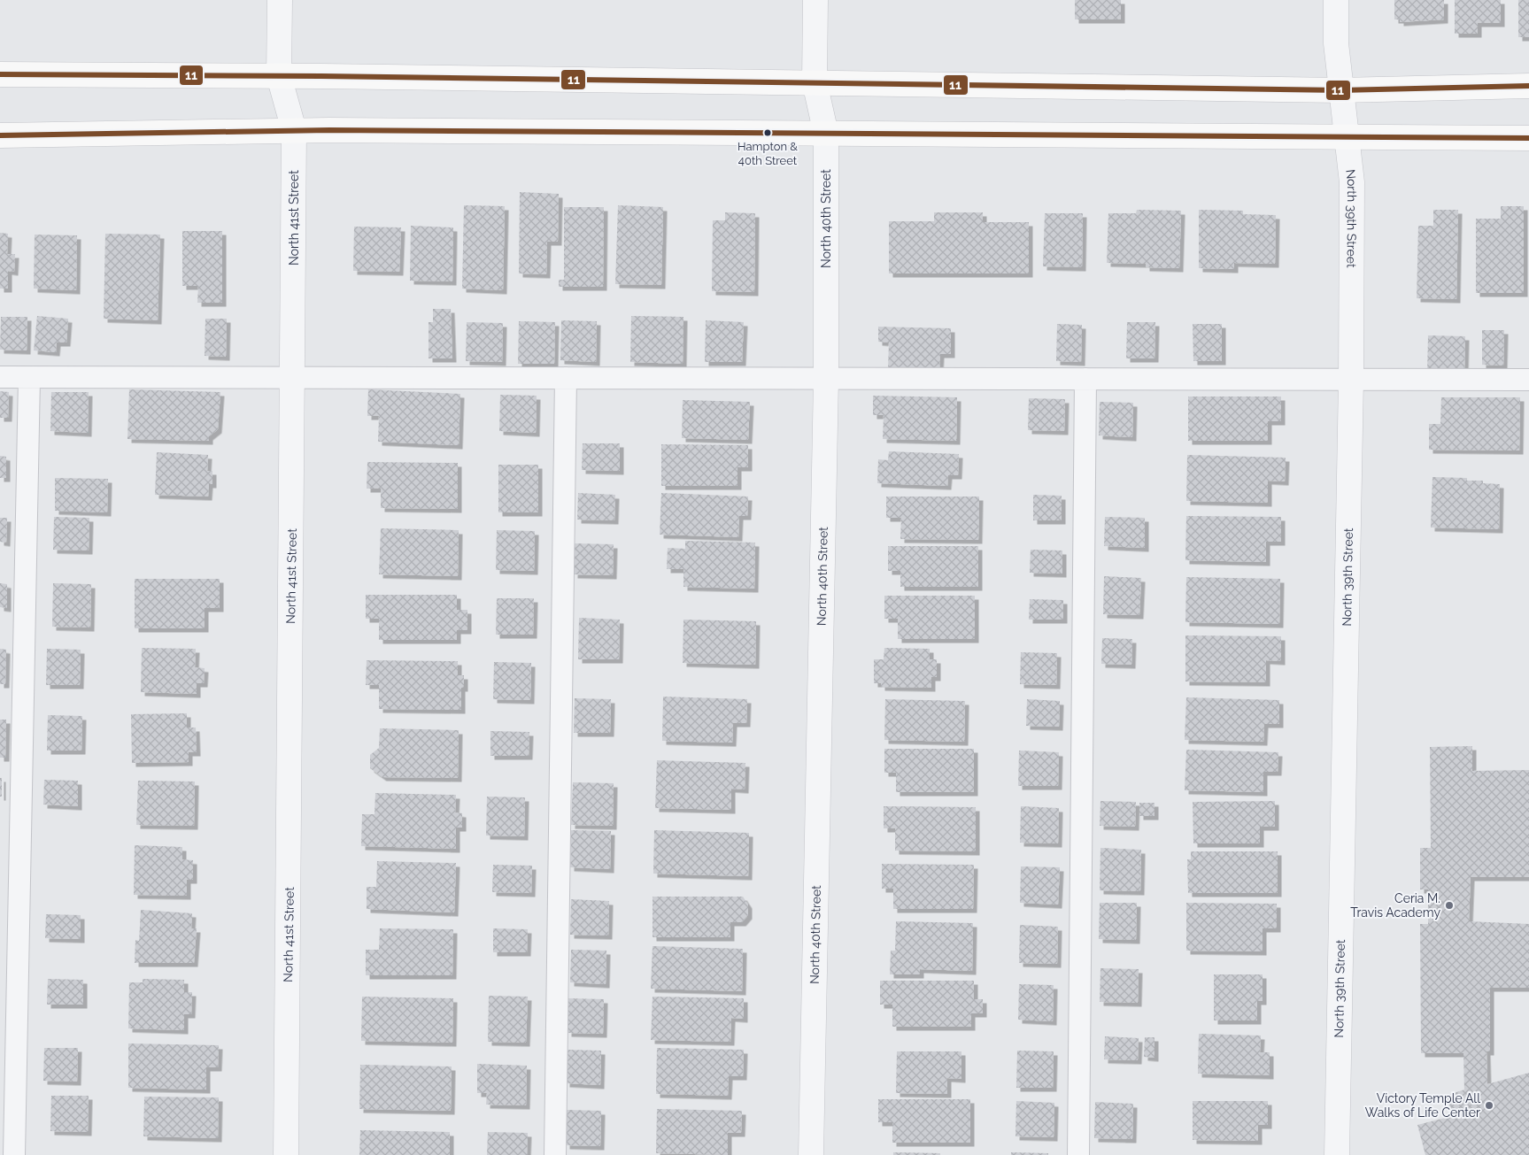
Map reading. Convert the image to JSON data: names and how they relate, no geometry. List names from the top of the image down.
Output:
{
  "streets": {
    "street": ["North 41st Street", "North 40th Street", "North 39th Street"]
  },
  "places": ["Hampton & 40th Street", "Ceria M. Travis Academy", "Victory Temple All Walks of Life Center"],
  "lines": ["transit line 11"]
}
